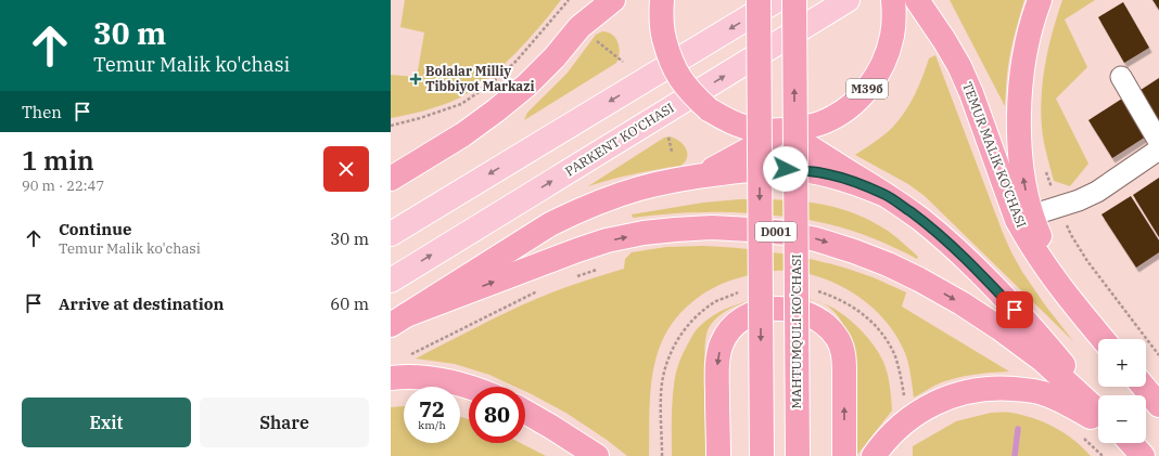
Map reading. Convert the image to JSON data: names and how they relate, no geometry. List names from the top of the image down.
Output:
{
  "streets": {
    "highway": [
      "M39б",
      "TEMUR MALIK KO'CHASI",
      "D001",
      "MAHTUMQULI KO'CHASI"
    ],
    "main road": ["PARKENT KO'CHASI"]
  },
  "crossings": [
    ["M39б", "D001"]
  ],
  "places": {
    "health": ["Bolalar Milliy Tibbiyot Markazi"]
  },
  "page": {
    "turn": ["30 m", "Temur Malik ko'chasi"],
    "then": "Then",
    "heading": ["1 min", "90 m · 22:47"],
    "list": [
      {
        "name": "Continue",
        "note": "Temur Malik ko'chasi",
        "value": "30 m"
      },
      {
        "name": "Arrive at destination",
        "value": "60 m"
      }
    ],
    "map_buttons": ["+", "−"],
    "speed": "72 km/h",
    "limit": "80",
    "buttons": ["Exit", "Share"]
  }
}
